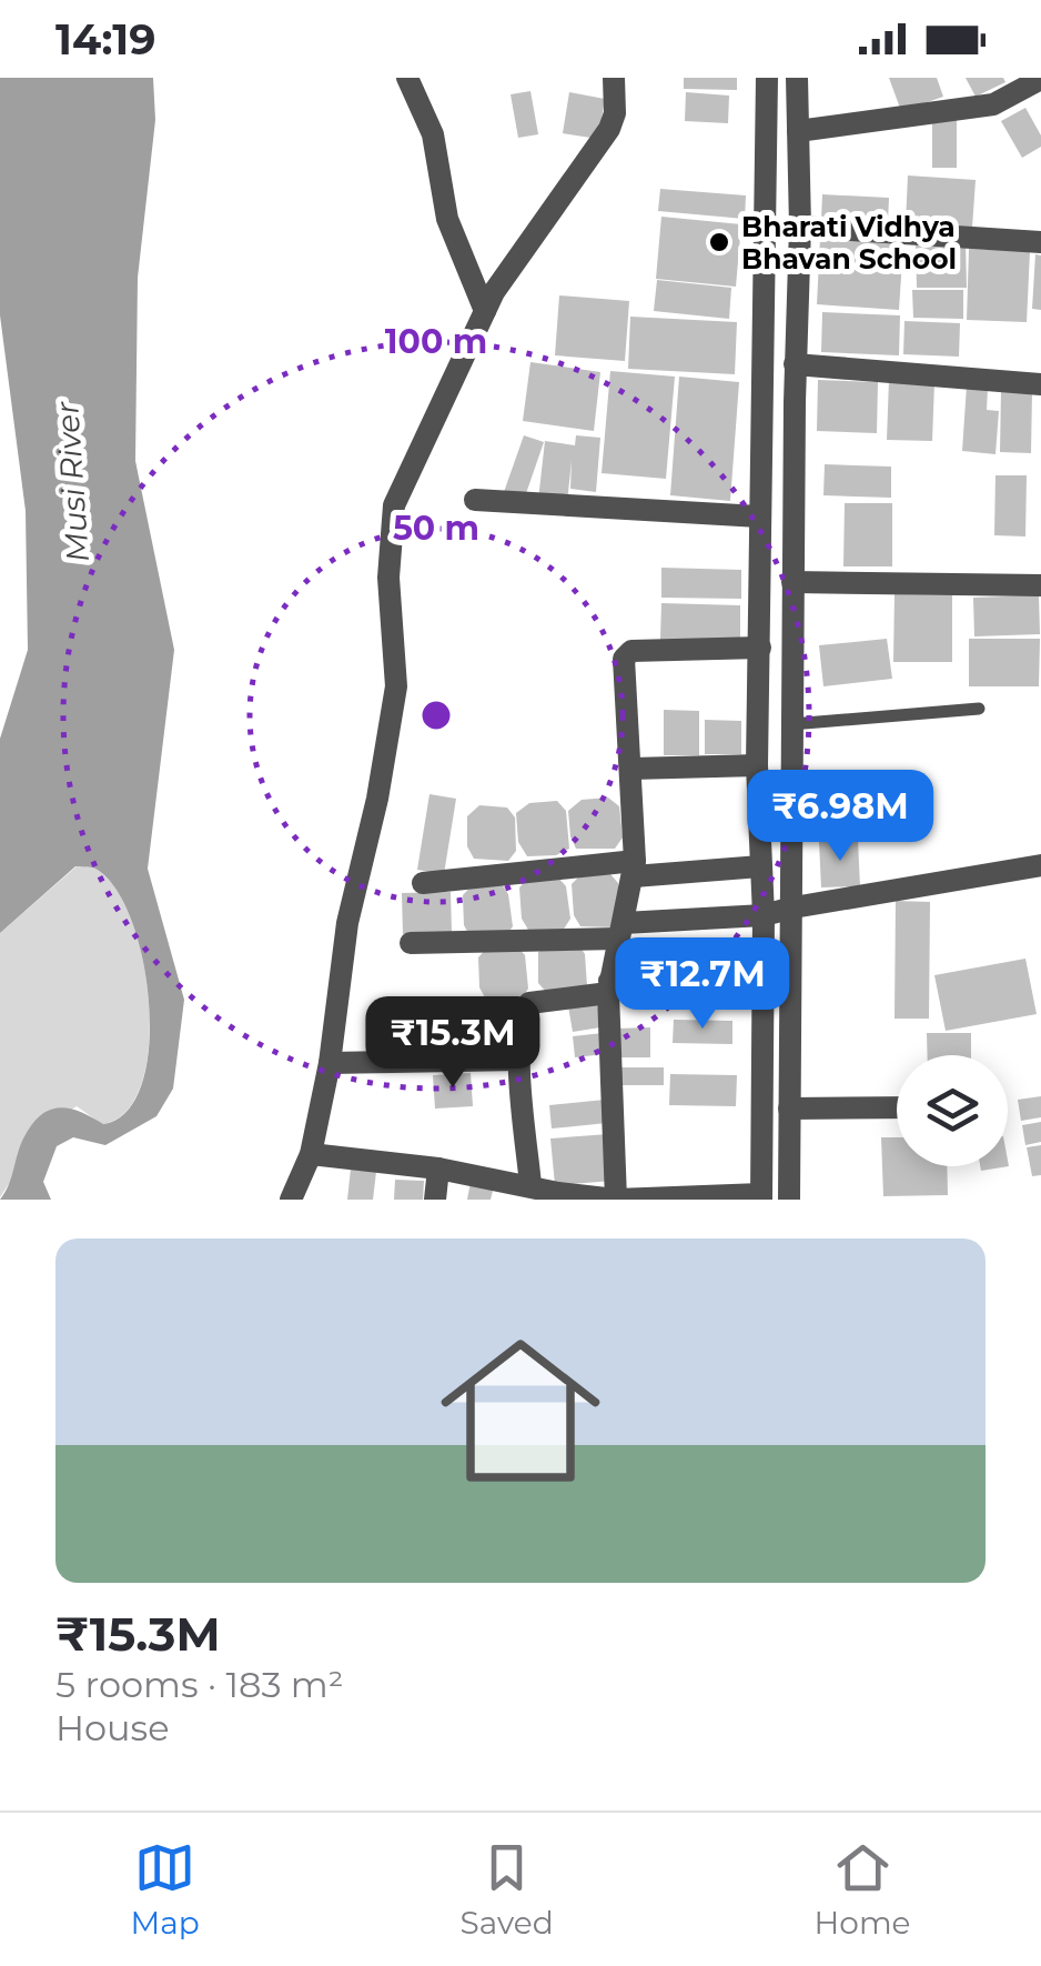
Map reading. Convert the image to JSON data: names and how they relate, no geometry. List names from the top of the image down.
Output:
{
  "water": ["Musi River"],
  "places": ["Bharati Vidhya Bhavan School"],
  "page": {
    "status": "14:19",
    "price": ["₹6.98M", "₹12.7M", "₹15.3M"],
    "list": [
      {
        "name": "₹15.3M",
        "note": "5 rooms · 183 m² · House"
      }
    ],
    "tabs": ["Map", "Saved", "Home"]
  },
  "rings": ["100 m", "50 m"]
}
